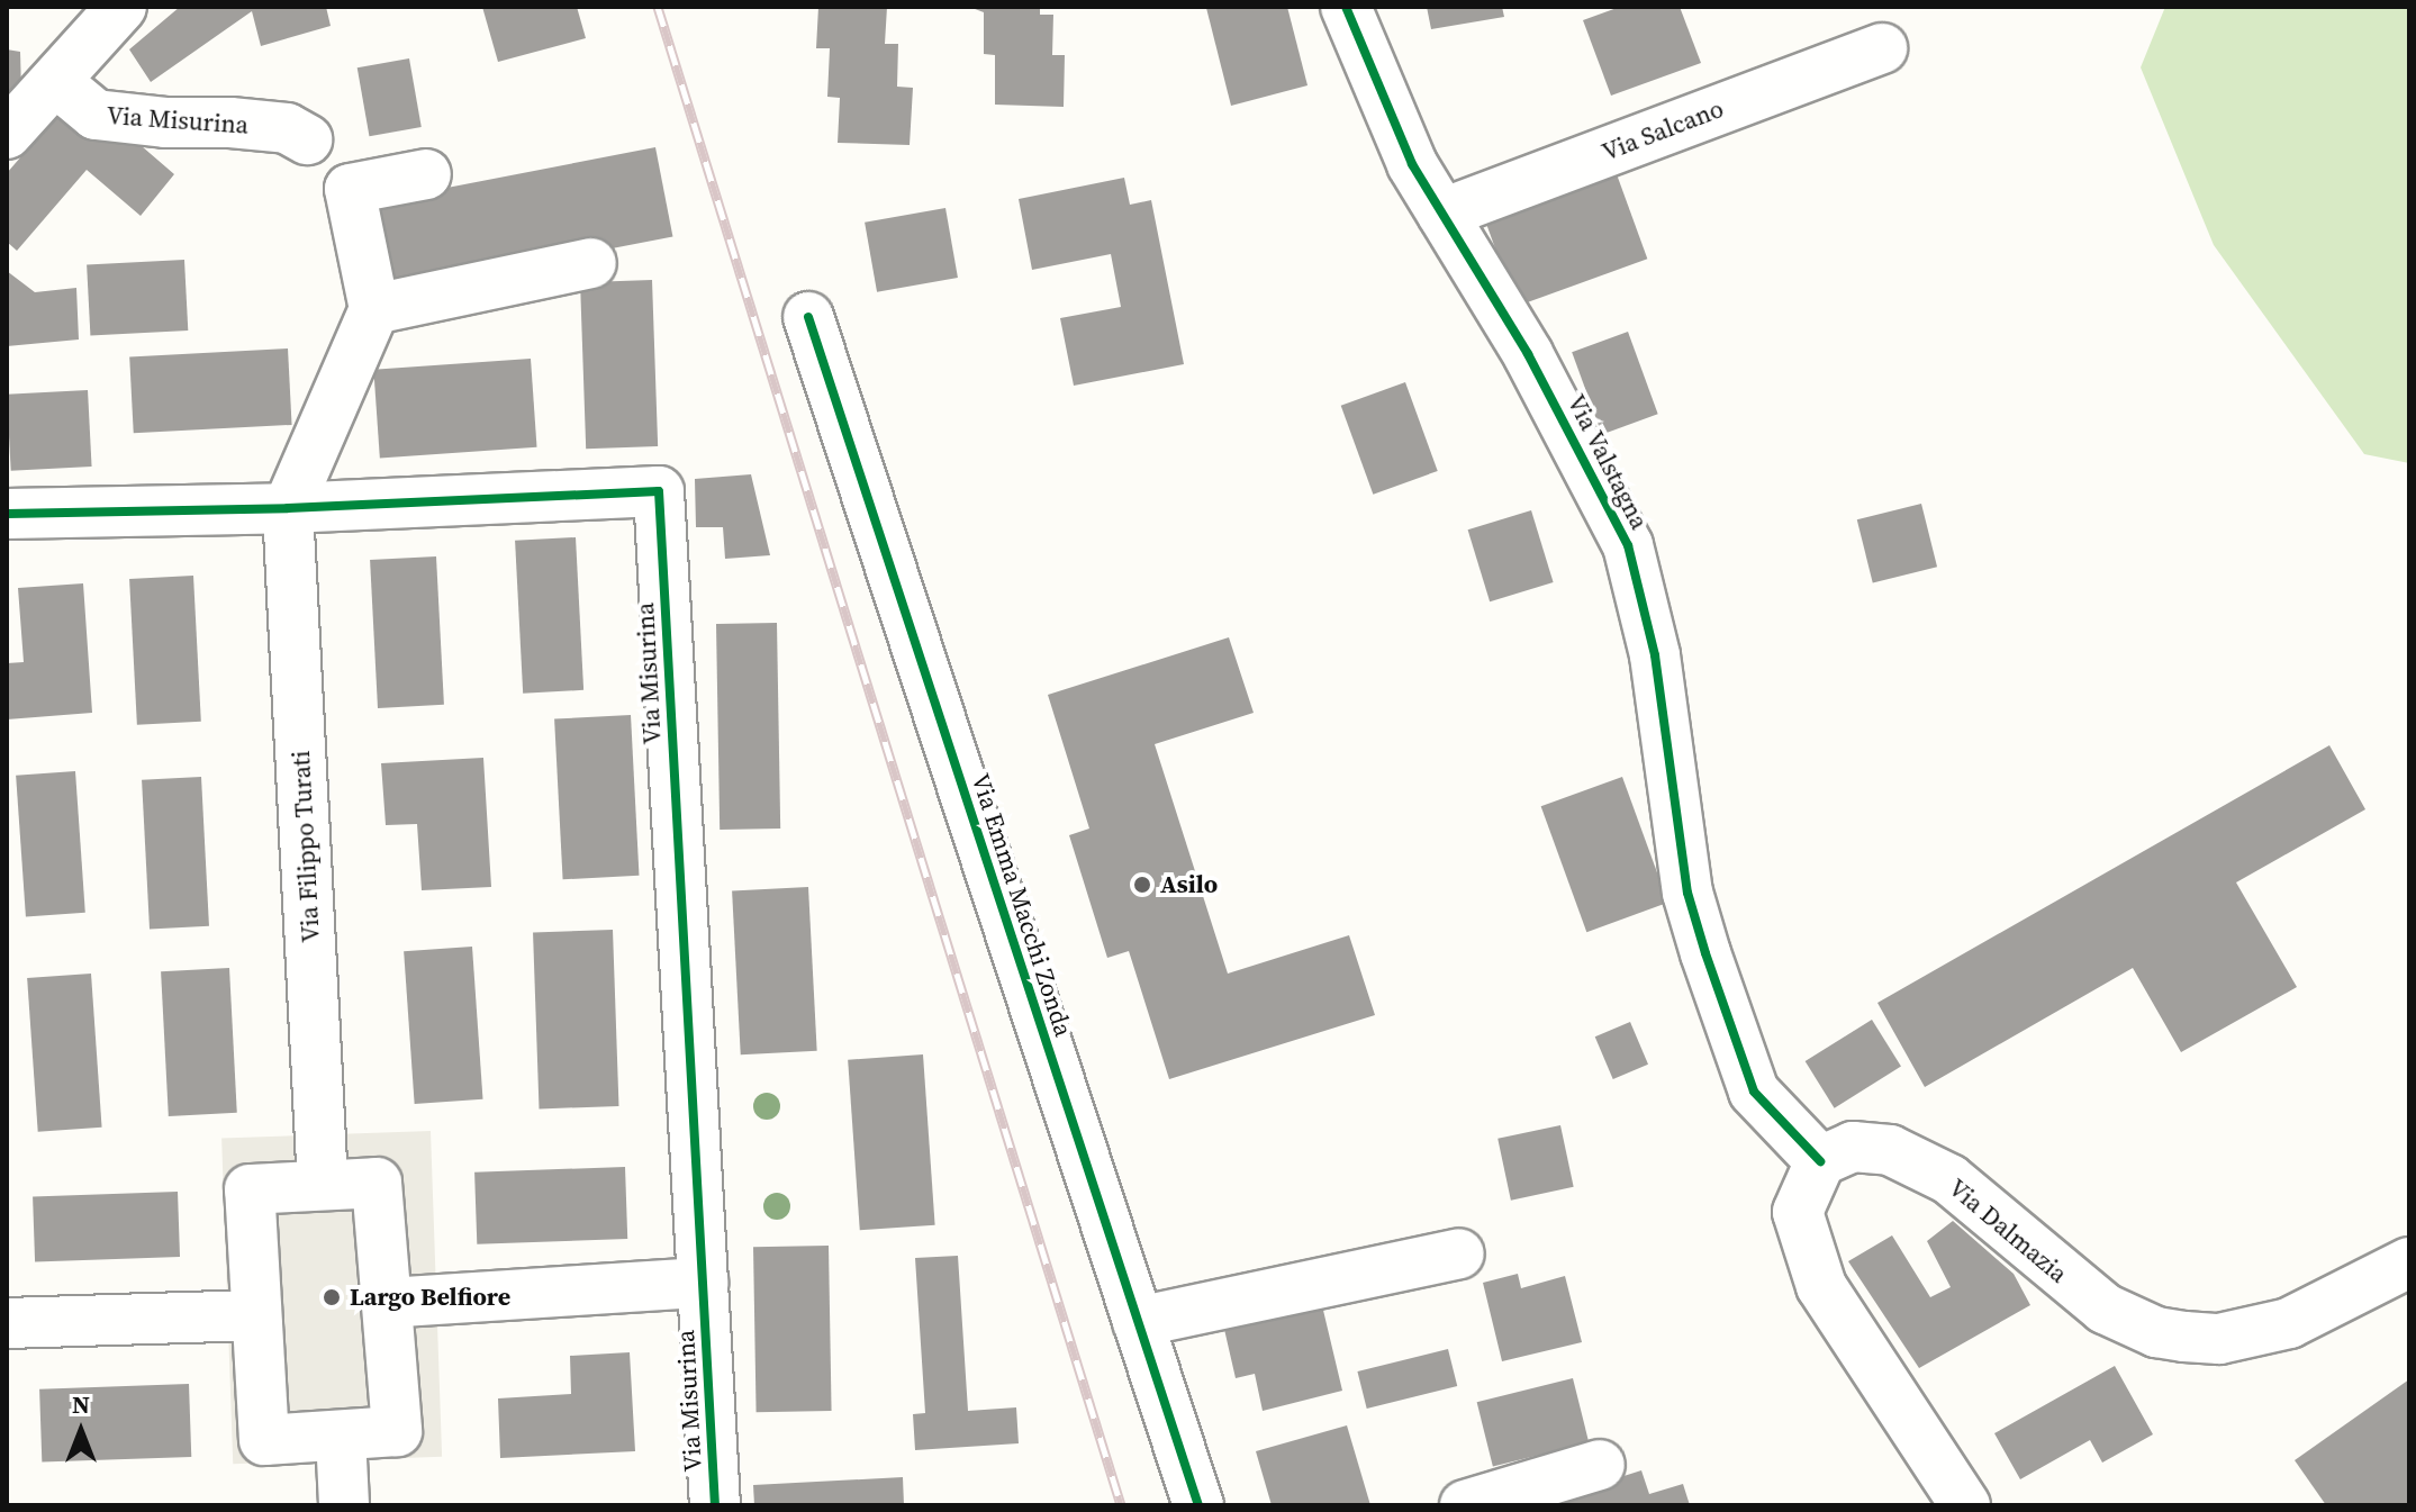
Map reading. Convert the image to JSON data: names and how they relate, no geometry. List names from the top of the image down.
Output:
{
  "streets": {
    "street": [
      "Via Misurina",
      "Via Salcano",
      "Via Valstagna",
      "Via Filippo Turati",
      "Via Emma Macchi Zonda",
      "Via Dalmazia"
    ]
  },
  "crossings": [
    ["Via Misurina", "Via Filippo Turati"],
    ["Via Salcano", "Via Valstagna"],
    ["Via Valstagna", "Via Dalmazia"]
  ],
  "places": ["Asilo", "Largo Belfiore"],
  "north": "top"
}
